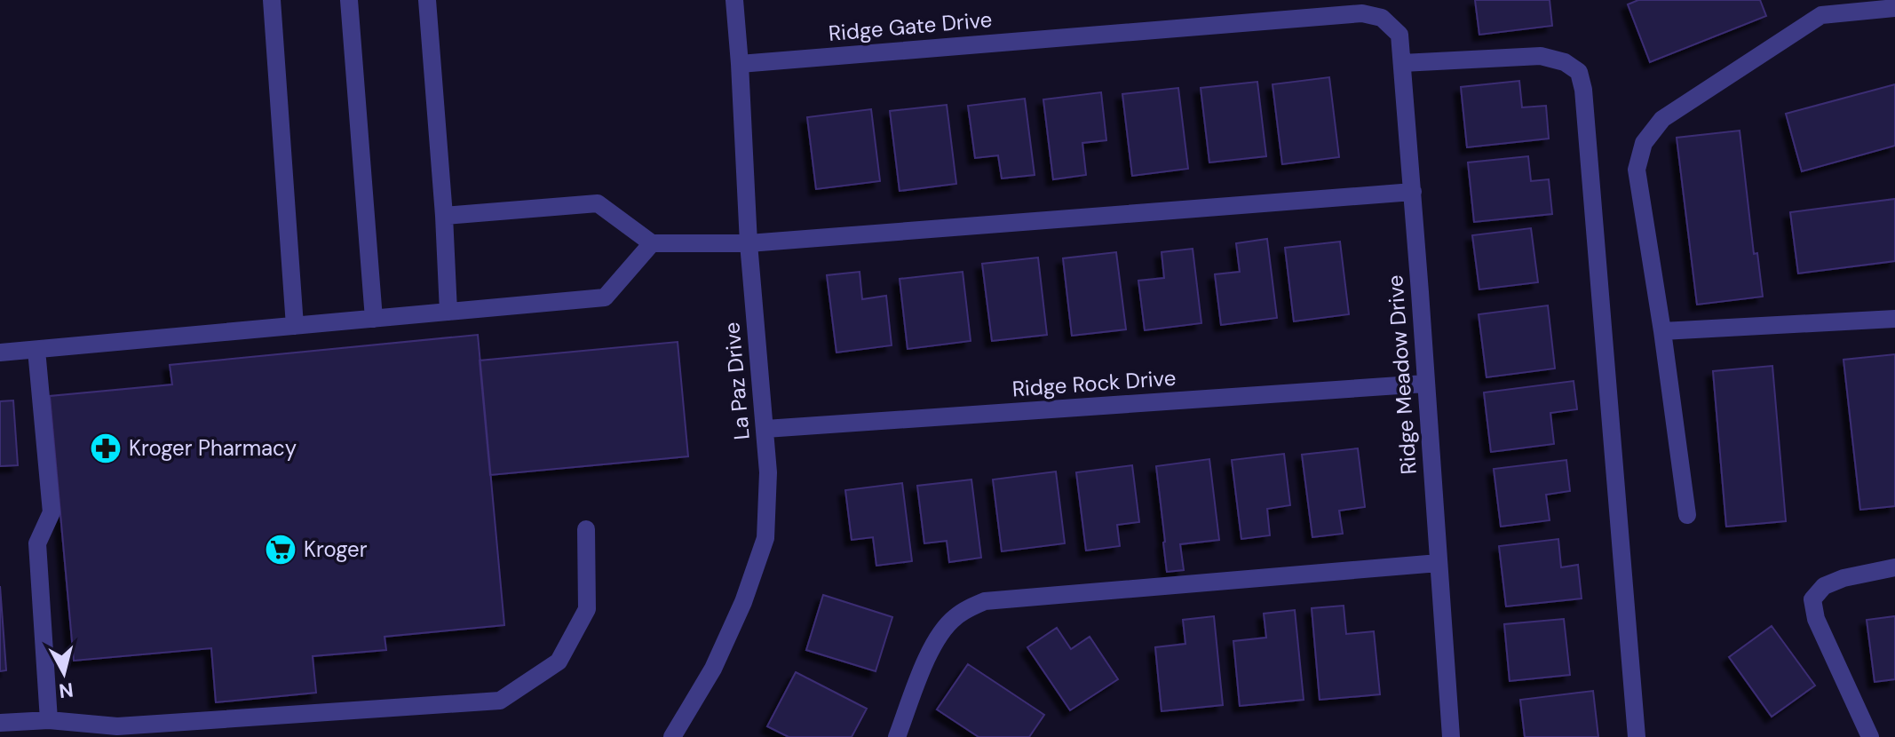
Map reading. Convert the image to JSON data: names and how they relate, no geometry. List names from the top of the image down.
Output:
{
  "streets": {
    "street": [
      "Ridge Gate Drive",
      "Ridge Meadow Drive",
      "La Paz Drive",
      "Ridge Rock Drive"
    ]
  },
  "crossings": [
    ["Ridge Gate Drive", "Ridge Meadow Drive"],
    ["Ridge Gate Drive", "La Paz Drive"],
    ["Ridge Meadow Drive", "Ridge Rock Drive"],
    ["La Paz Drive", "Ridge Rock Drive"]
  ],
  "places": {
    "pharmacy": ["Kroger Pharmacy"],
    "supermarket": ["Kroger"]
  },
  "north": "bottom"
}
